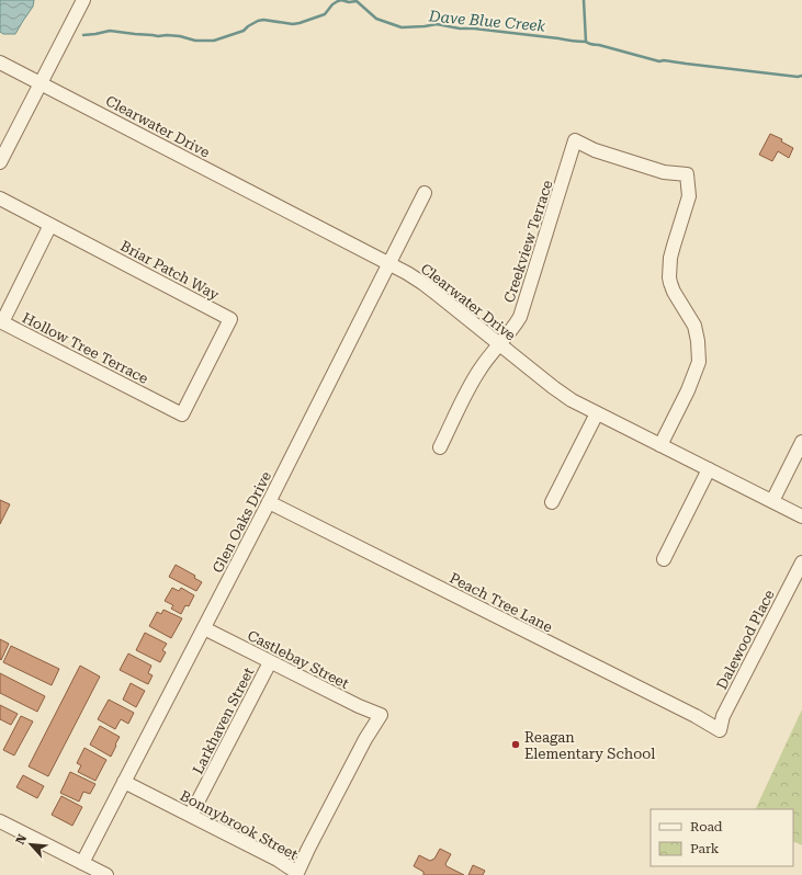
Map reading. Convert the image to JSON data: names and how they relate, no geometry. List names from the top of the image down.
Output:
{
  "streets": {
    "street": [
      "Clearwater Drive",
      "Creekview Terrace",
      "Briar Patch Way",
      "Hollow Tree Terrace",
      "Glen Oaks Drive",
      "Peach Tree Lane",
      "Dalewood Place",
      "Castlebay Street",
      "Larkhaven Street",
      "Bonnybrook Street"
    ]
  },
  "crossings": [
    ["Clearwater Drive", "Creekview Terrace"],
    ["Clearwater Drive", "Glen Oaks Drive"],
    ["Briar Patch Way", "Hollow Tree Terrace"],
    ["Glen Oaks Drive", "Peach Tree Lane"],
    ["Glen Oaks Drive", "Castlebay Street"],
    ["Glen Oaks Drive", "Bonnybrook Street"],
    ["Peach Tree Lane", "Dalewood Place"],
    ["Castlebay Street", "Larkhaven Street"],
    ["Castlebay Street", "Bonnybrook Street"],
    ["Larkhaven Street", "Bonnybrook Street"]
  ],
  "water": ["Dave Blue Creek"],
  "places": ["Reagan Elementary School"],
  "legend": ["Road", "Park"],
  "north": "top left"
}
